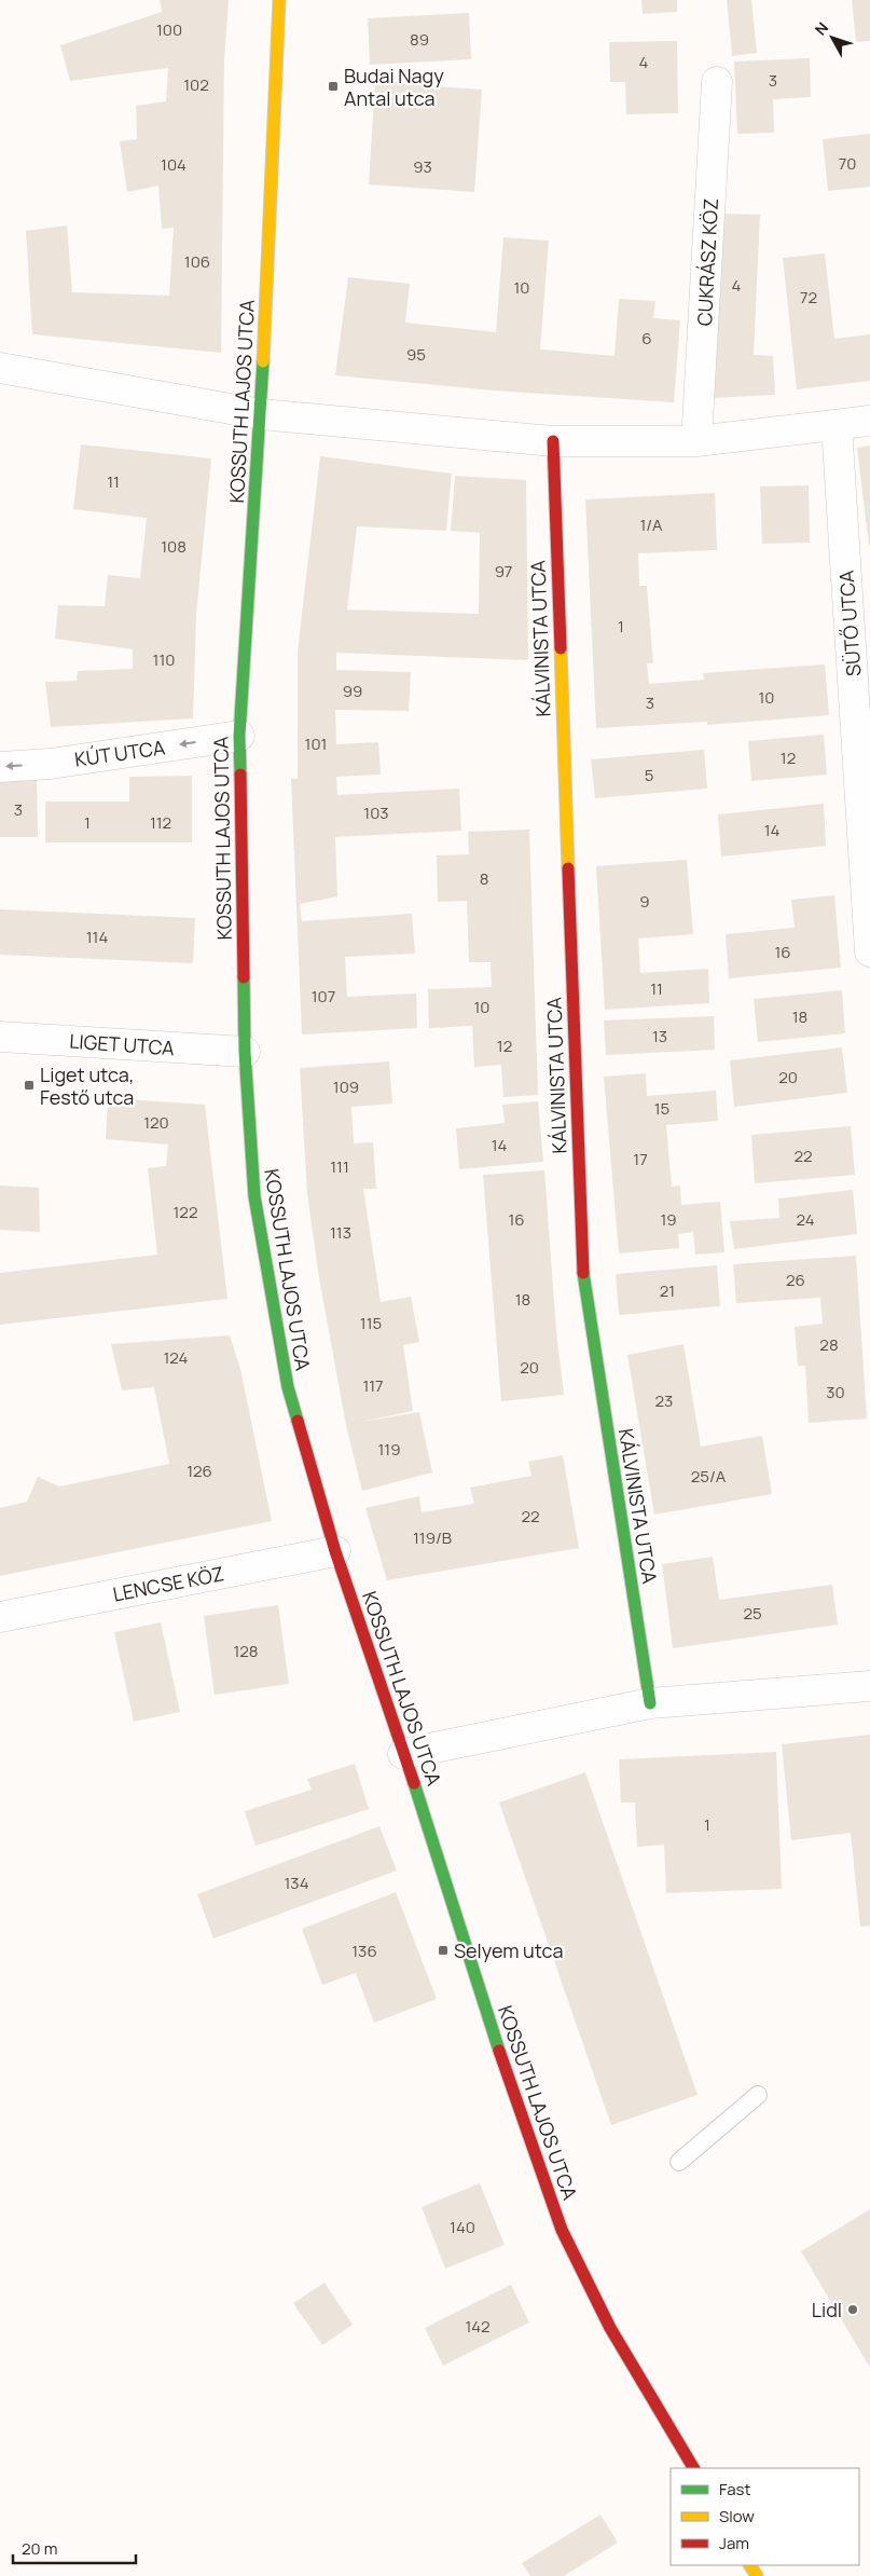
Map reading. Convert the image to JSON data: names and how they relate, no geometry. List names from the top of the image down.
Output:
{
  "streets": {
    "street": [
      "CUKRÁSZ KÖZ",
      "KOSSUTH LAJOS UTCA",
      "SÜTŐ UTCA",
      "KÁLVINISTA UTCA",
      "KÚT UTCA",
      "LIGET UTCA",
      "LENCSE KÖZ"
    ]
  },
  "crossings": [
    ["KOSSUTH LAJOS UTCA", "KÚT UTCA"],
    ["KOSSUTH LAJOS UTCA", "LIGET UTCA"],
    ["KOSSUTH LAJOS UTCA", "LENCSE KÖZ"]
  ],
  "one_way": ["KÚT UTCA"],
  "places": {
    "transit": ["Budai Nagy Antal utca", "Liget utca, Festő utca", "Selyem utca"],
    "other": ["Lidl"]
  },
  "house_numbers": [
    "100",
    "89",
    "4",
    "3",
    "102",
    "70",
    "104",
    "93",
    "106",
    "4",
    "10",
    "72",
    "6",
    "95",
    "11",
    "1/A",
    "108",
    "97",
    "1",
    "110",
    "99",
    "10",
    "3",
    "101",
    "12",
    "5",
    "3",
    "103",
    "1",
    "112",
    "14",
    "8",
    "9",
    "114",
    "16",
    "11",
    "107",
    "10",
    "18",
    "13",
    "12",
    "20",
    "109",
    "15",
    "120",
    "14",
    "22",
    "17",
    "111",
    "122",
    "16",
    "19",
    "24",
    "113",
    "26",
    "21",
    "18",
    "115",
    "28",
    "124",
    "20",
    "117",
    "30",
    "23",
    "119",
    "126",
    "25/A",
    "22",
    "119/B",
    "25",
    "128",
    "1",
    "134",
    "136",
    "140",
    "142"
  ],
  "legend": ["Fast", "Slow", "Jam"],
  "scale_bar": "20 m",
  "north": "top left"
}
